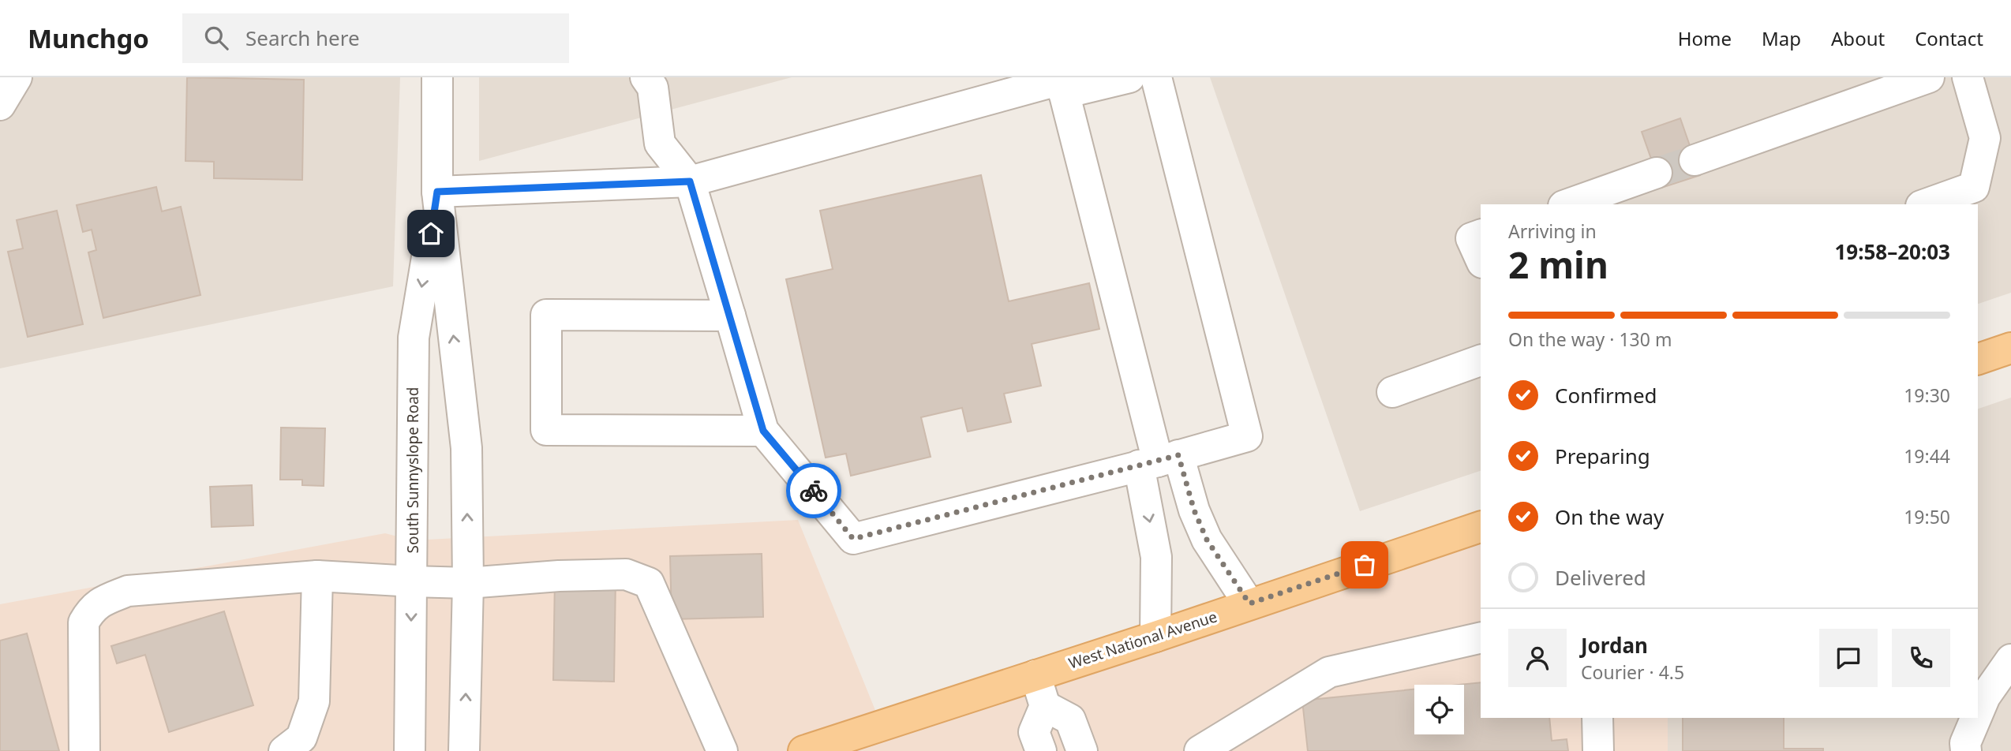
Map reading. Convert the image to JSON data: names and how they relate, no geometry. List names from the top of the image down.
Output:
{
  "streets": {
    "main road": ["West National Avenue"],
    "street": ["South Sunnyslope Road"]
  },
  "page": {
    "header": "Munchgo",
    "search": "Search here",
    "nav": [
      "Home",
      "Map",
      "About",
      "Contact"
    ],
    "heading": ["2 min", "Arriving in", "19:58–20:03"],
    "panel": ["Jordan", "Courier · 4.5"],
    "bar": "On the way · 130 m",
    "list": [
      ["Confirmed", "19:30"],
      ["Preparing", "19:44"],
      ["On the way", "19:50"],
      "Delivered"
    ]
  }
}
